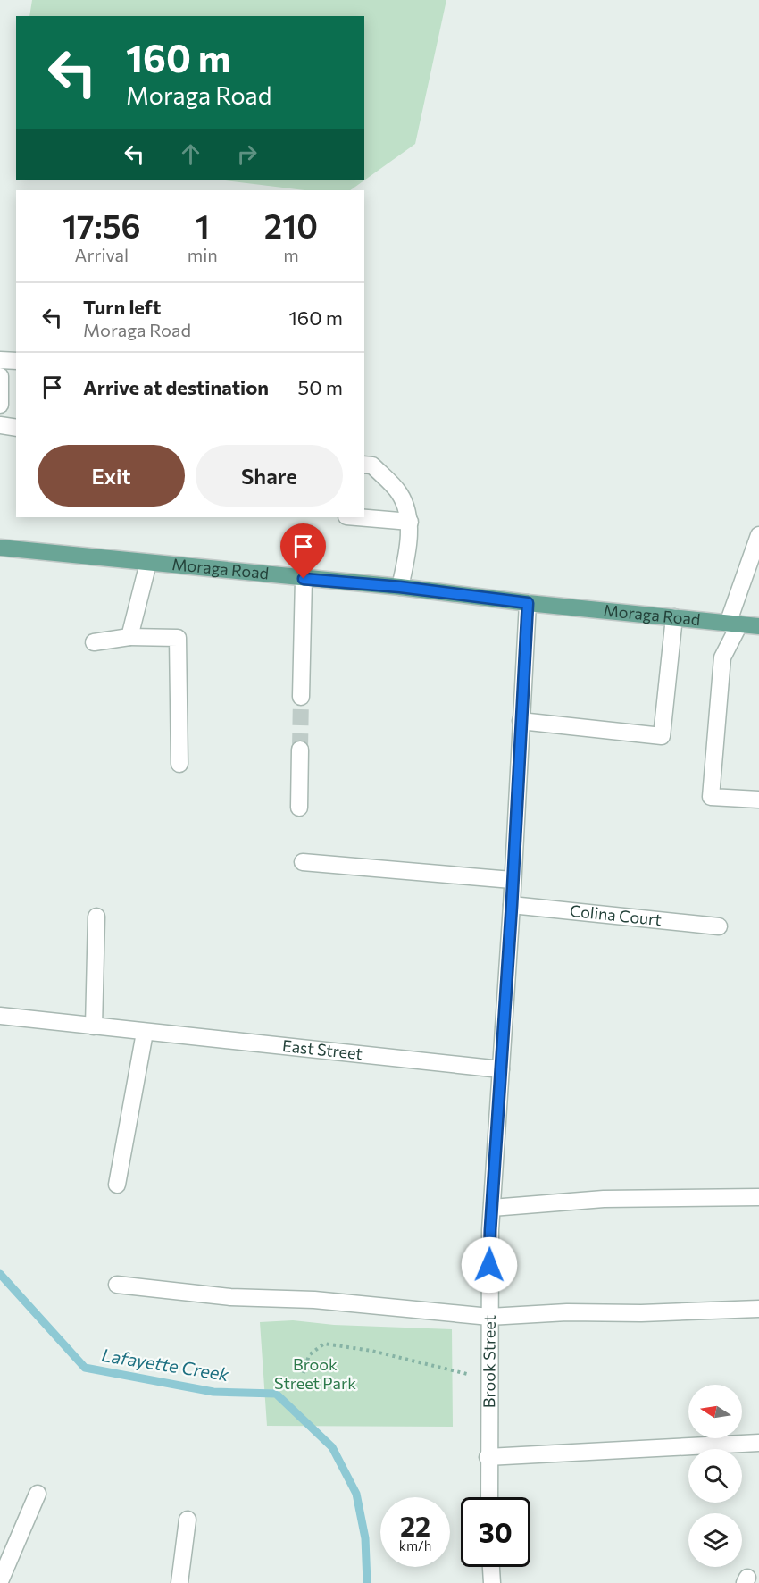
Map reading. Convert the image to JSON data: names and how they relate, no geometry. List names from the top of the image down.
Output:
{
  "streets": {
    "main road": ["Moraga Road"],
    "street": ["Colina Court", "East Street", "Brook Street"]
  },
  "crossings": [
    ["Moraga Road", "Brook Street"],
    ["Colina Court", "Brook Street"],
    ["East Street", "Brook Street"]
  ],
  "water": ["Lafayette Creek"],
  "parks": ["Brook Street Park"],
  "north": "left",
  "page": {
    "turn": ["160 m", "Moraga Road"],
    "eta": [
      "17:56",
      "Arrival",
      "1",
      "min",
      "210",
      "m"
    ],
    "list": [
      {
        "name": "Turn left",
        "note": "Moraga Road",
        "value": "160 m"
      },
      {
        "name": "Arrive at destination",
        "value": "50 m"
      }
    ],
    "buttons": ["Exit", "Share"],
    "speed": "22 km/h",
    "limit": "30"
  }
}
